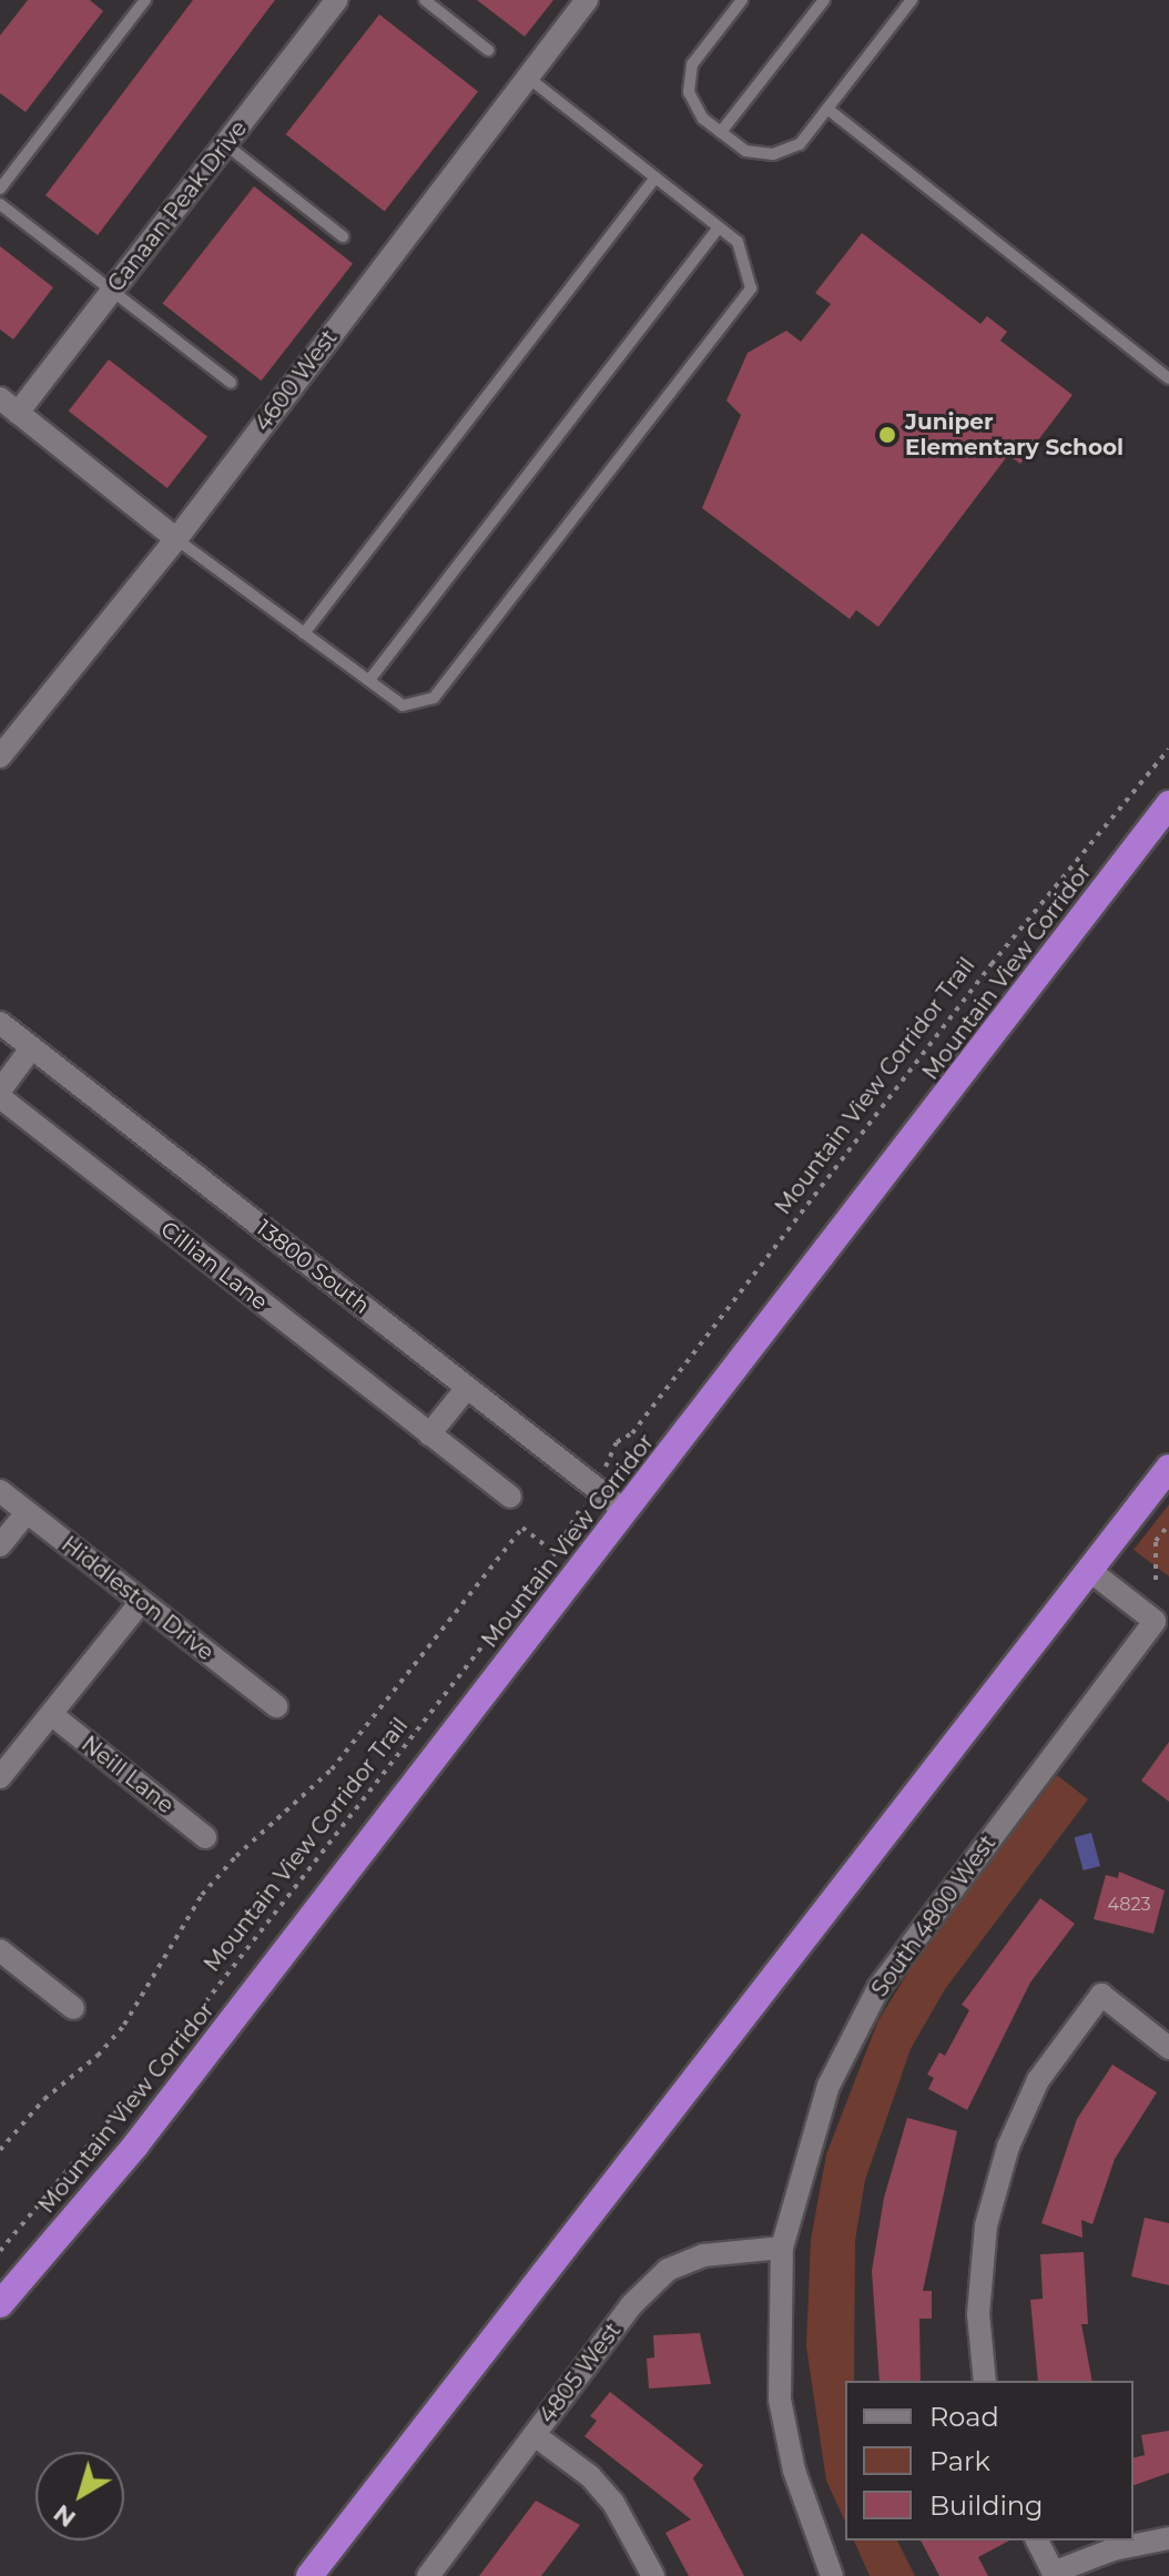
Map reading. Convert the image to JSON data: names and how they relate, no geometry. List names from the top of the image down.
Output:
{
  "streets": {
    "highway": ["Mountain View Corridor"],
    "street": [
      "Canaan Peak Drive",
      "4600 West",
      "Cillian Lane",
      "13800 South",
      "Hiddleston Drive",
      "Neill Lane",
      "South 4800 West",
      "4805 West"
    ],
    "path": ["Mountain View Corridor Trail"]
  },
  "crossings": [
    ["Mountain View Corridor", "13800 South"],
    ["Cillian Lane", "13800 South"],
    ["South 4800 West", "4805 West"]
  ],
  "places": ["Juniper Elementary School"],
  "house_numbers": ["4823"],
  "legend": ["Road", "Park", "Building"],
  "north": "bottom left"
}
